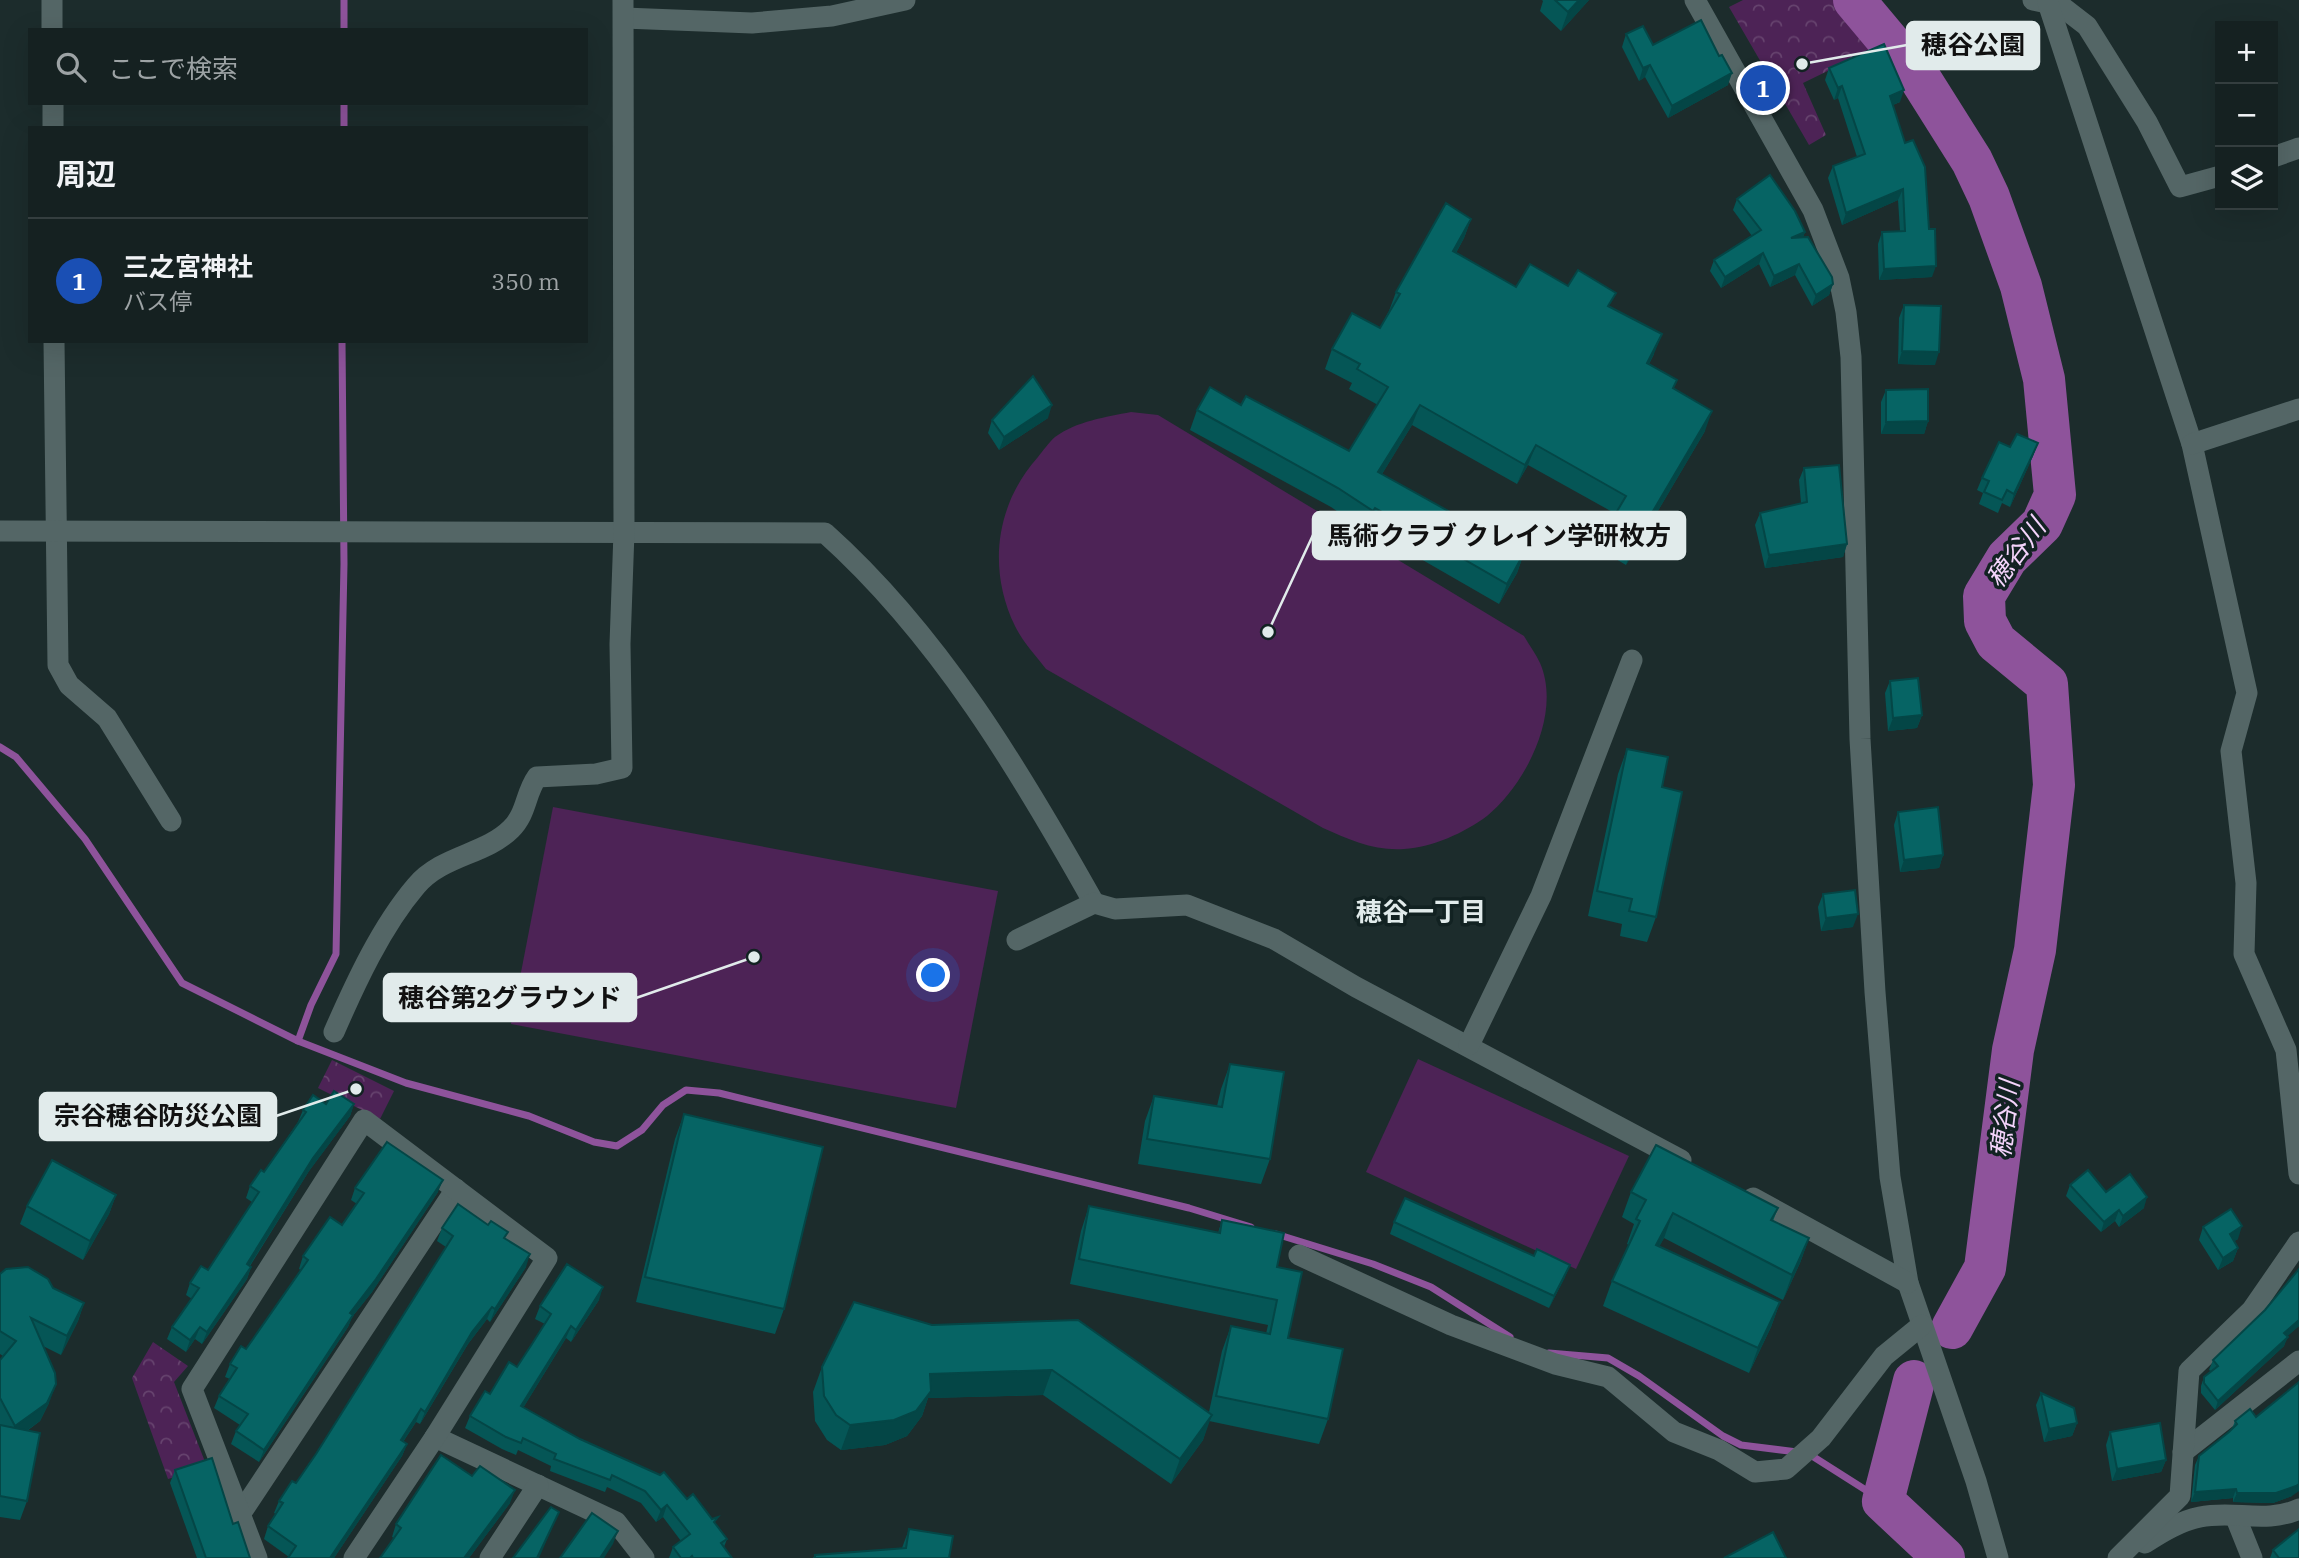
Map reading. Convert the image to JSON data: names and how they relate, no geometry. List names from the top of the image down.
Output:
{
  "districts": ["穂谷一丁目"],
  "water": ["穂谷川"],
  "places": [
    "穂谷公園",
    "馬術クラブ クレイン学研枚方",
    "穂谷第2グラウンド",
    "宗谷穂谷防災公園"
  ],
  "page": {
    "map_buttons": ["+", "−"],
    "search": "ここで検索",
    "pins": "1",
    "heading": "周辺",
    "list": [
      {
        "mark": "1",
        "name": "三之宮神社",
        "note": "バス停",
        "value": "350 m"
      }
    ]
  }
}
